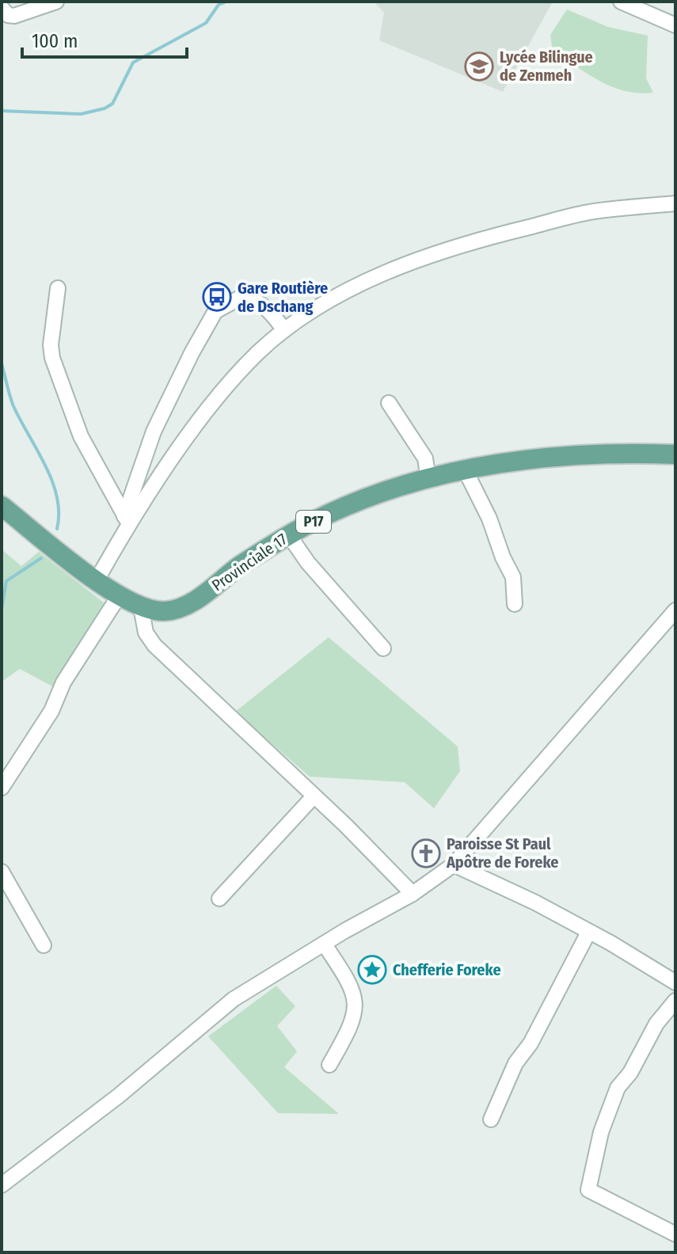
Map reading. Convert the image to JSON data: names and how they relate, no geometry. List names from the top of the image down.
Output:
{
  "streets": {
    "main road": ["P17", "Provinciale 17"]
  },
  "places": {
    "school or university": ["Lycée Bilingue de Zenmeh"],
    "bus stop": ["Gare Routière de Dschang"],
    "church": ["Paroisse St Paul Apôtre de Foreke"],
    "place": ["Chefferie Foreke"]
  },
  "scale_bar": "100 m"
}
